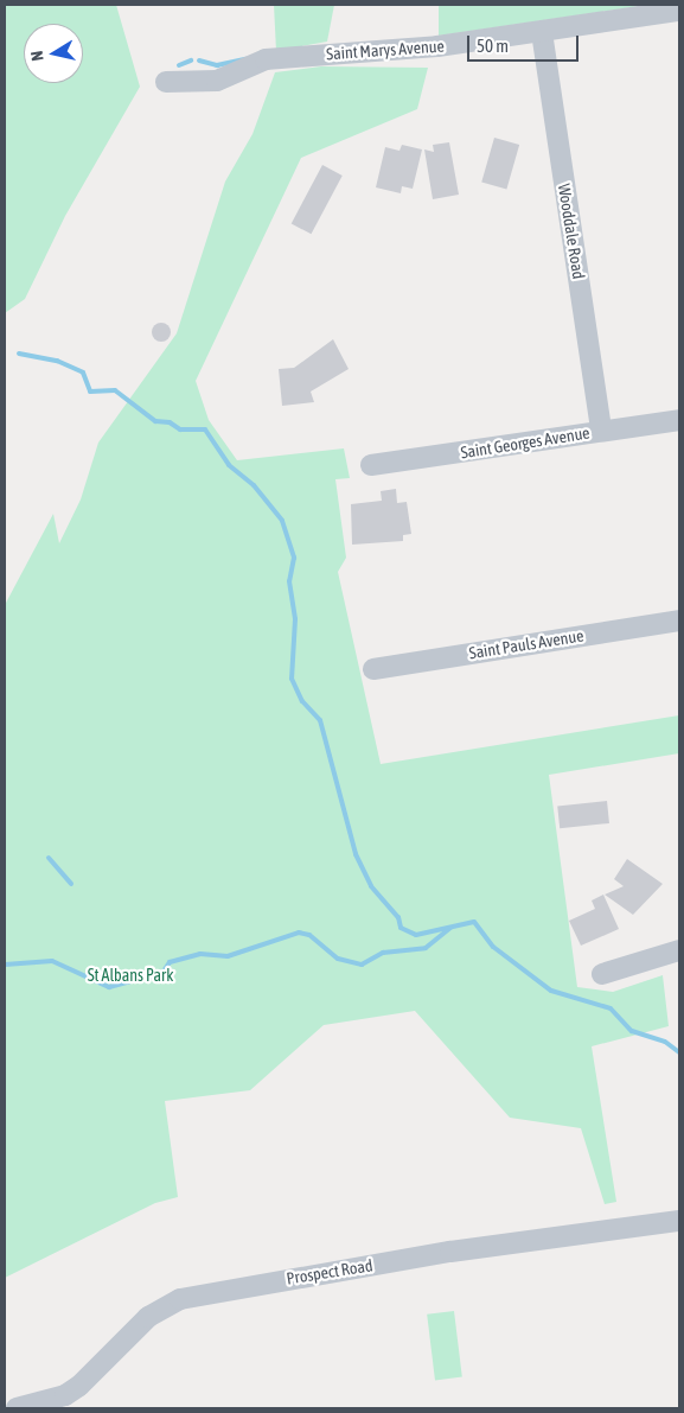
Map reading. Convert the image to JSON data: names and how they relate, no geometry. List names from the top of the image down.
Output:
{
  "streets": {
    "street": [
      "Saint Marys Avenue",
      "Wooddale Road",
      "Saint Georges Avenue",
      "Saint Pauls Avenue",
      "Prospect Road"
    ]
  },
  "crossings": [
    ["Saint Marys Avenue", "Wooddale Road"],
    ["Wooddale Road", "Saint Georges Avenue"]
  ],
  "parks": ["St Albans Park"],
  "scale_bar": "50 m",
  "north": "left"
}
